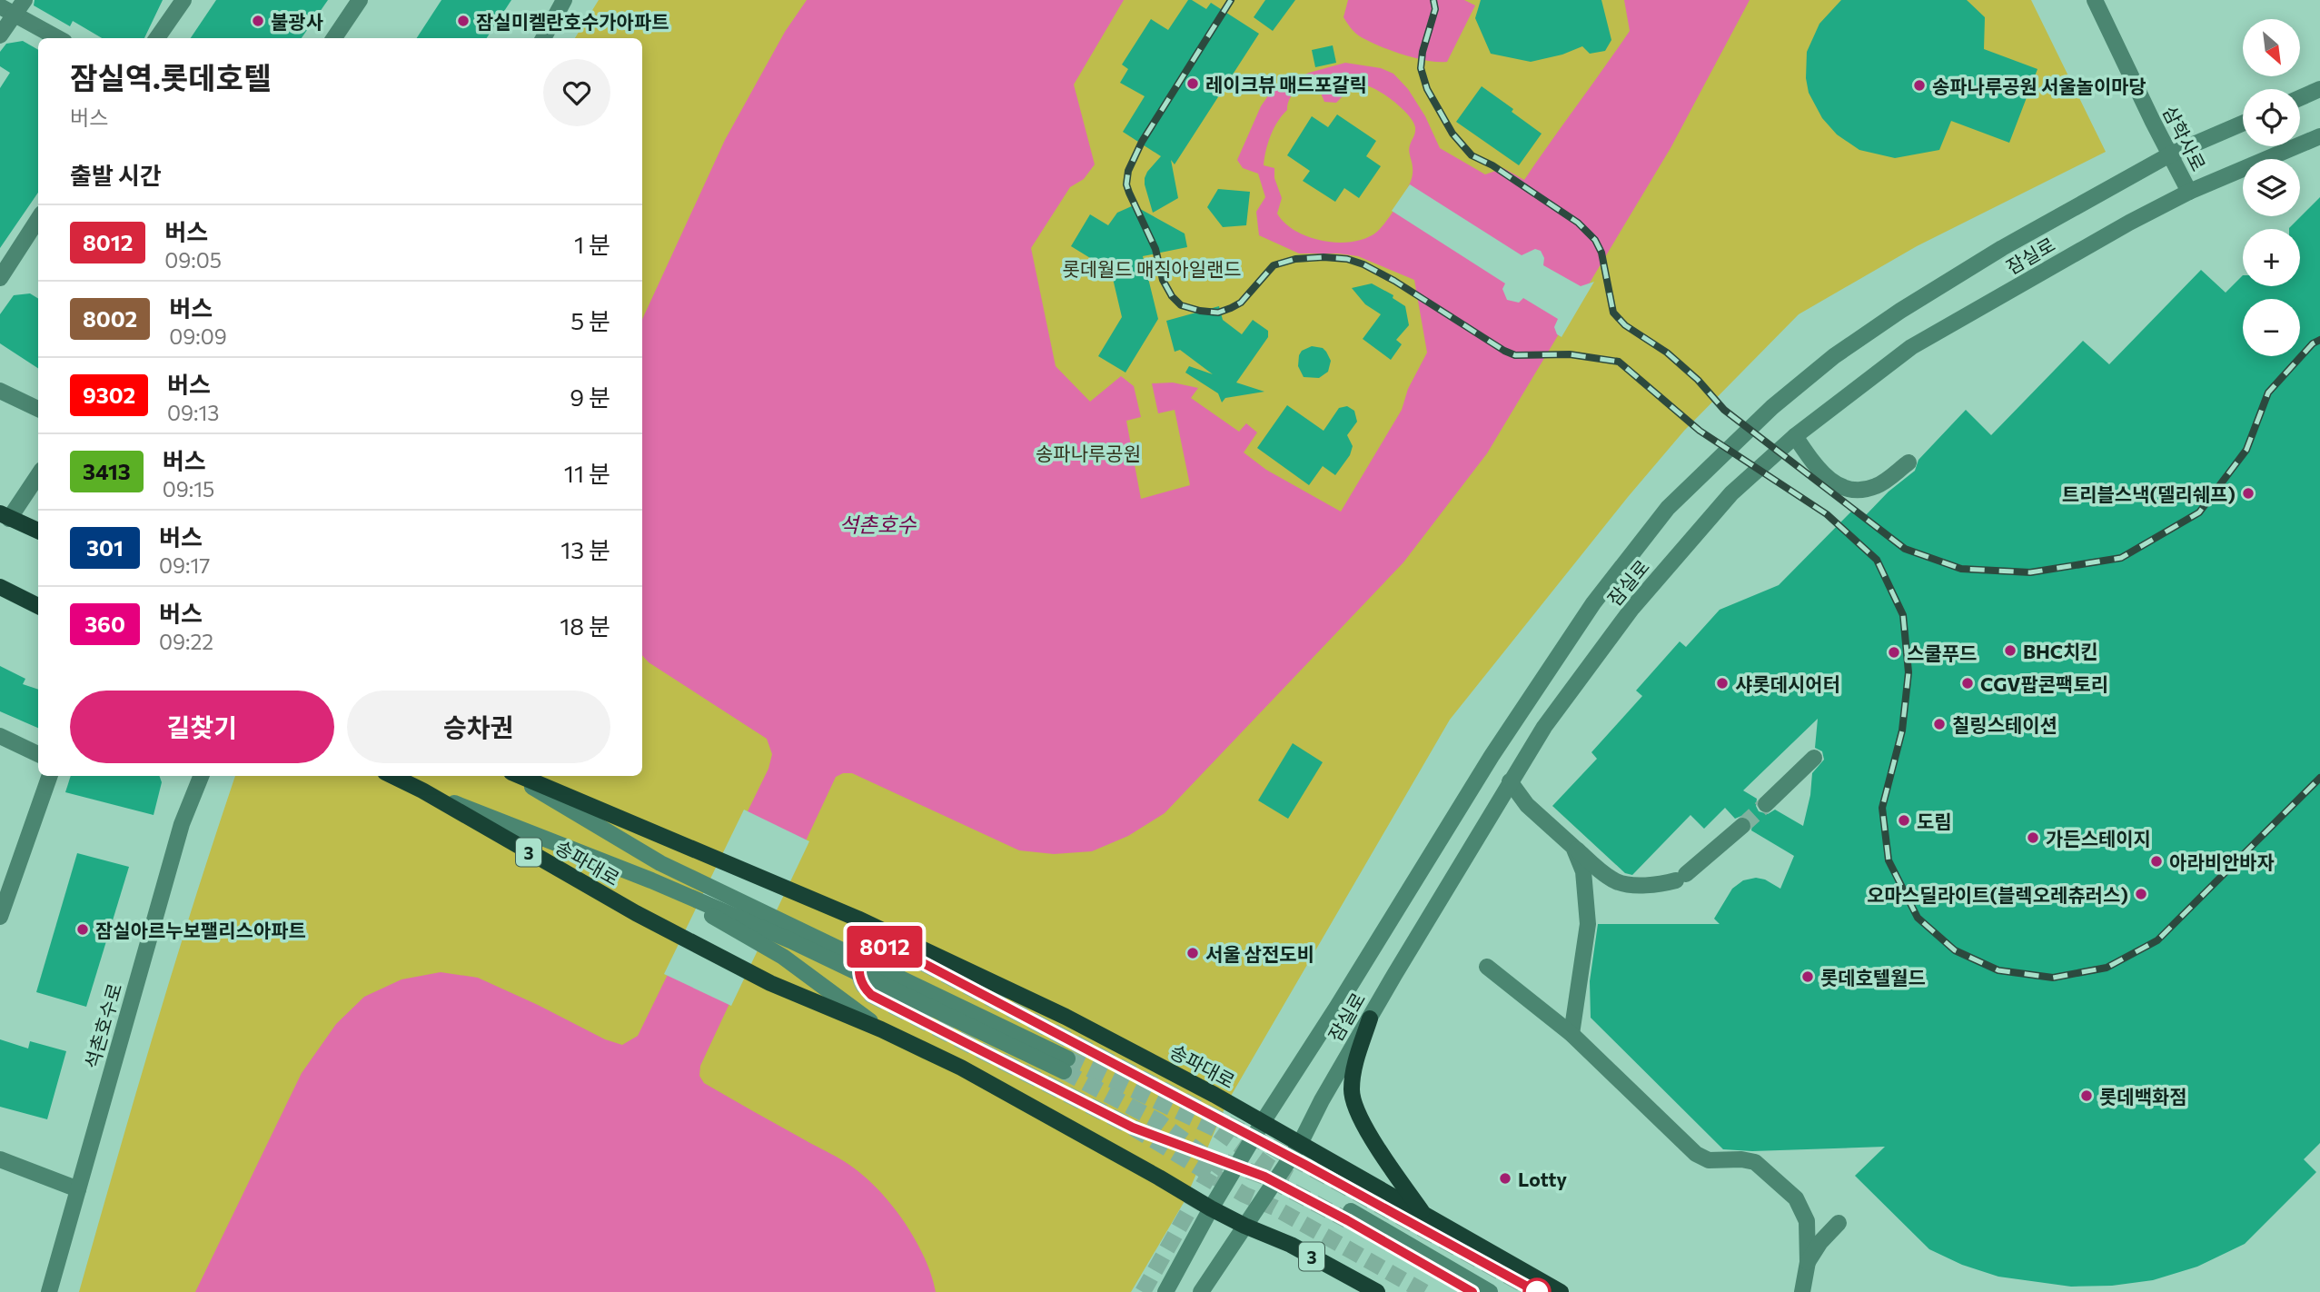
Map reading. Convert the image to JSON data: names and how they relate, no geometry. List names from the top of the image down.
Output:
{
  "streets": {
    "main road": ["3", "송파대로"],
    "street": ["삼학사로", "잠실로", "석촌호수로"]
  },
  "crossings": [
    ["삼학사로", "잠실로"],
    ["잠실로", "3"],
    ["잠실로", "송파대로"],
    ["3", "송파대로"]
  ],
  "water": ["석촌호수"],
  "parks": ["롯데월드 매직아일랜드", "송파나루공원"],
  "places": [
    "불광사",
    "잠실미켈란호수가아파트",
    "레이크뷰 매드포갈릭",
    "송파나루공원 서울놀이마당",
    "트리블스낵(델리쉐프)",
    "BHC치킨",
    "스쿨푸드",
    "샤롯데시어터",
    "CGV팝콘팩토리",
    "칠링스테이션",
    "도림",
    "가든스테이지",
    "아라비안바자",
    "오마스딜라이트(블렉오레츄러스)",
    "잠실아르누보팰리스아파트",
    "서울 삼전도비",
    "롯데호텔월드",
    "롯데백화점",
    "Lotty"
  ],
  "lines": ["bus line 8012"],
  "north": "bottom right",
  "page": {
    "on_map": "8012",
    "map_buttons": ["+", "−"],
    "heading": [
      ["잠실역.롯데호텔", "버스"],
      "출발 시간"
    ],
    "list": [
      {
        "mark": "8012",
        "name": "버스",
        "note": "09:05",
        "value": "1 분"
      },
      {
        "mark": "8002",
        "name": "버스",
        "note": "09:09",
        "value": "5 분"
      },
      {
        "mark": "9302",
        "name": "버스",
        "note": "09:13",
        "value": "9 분"
      },
      {
        "mark": "3413",
        "name": "버스",
        "note": "09:15",
        "value": "11 분"
      },
      {
        "mark": "301",
        "name": "버스",
        "note": "09:17",
        "value": "13 분"
      },
      {
        "mark": "360",
        "name": "버스",
        "note": "09:22",
        "value": "18 분"
      }
    ],
    "buttons": ["길찾기", "승차권"]
  }
}
